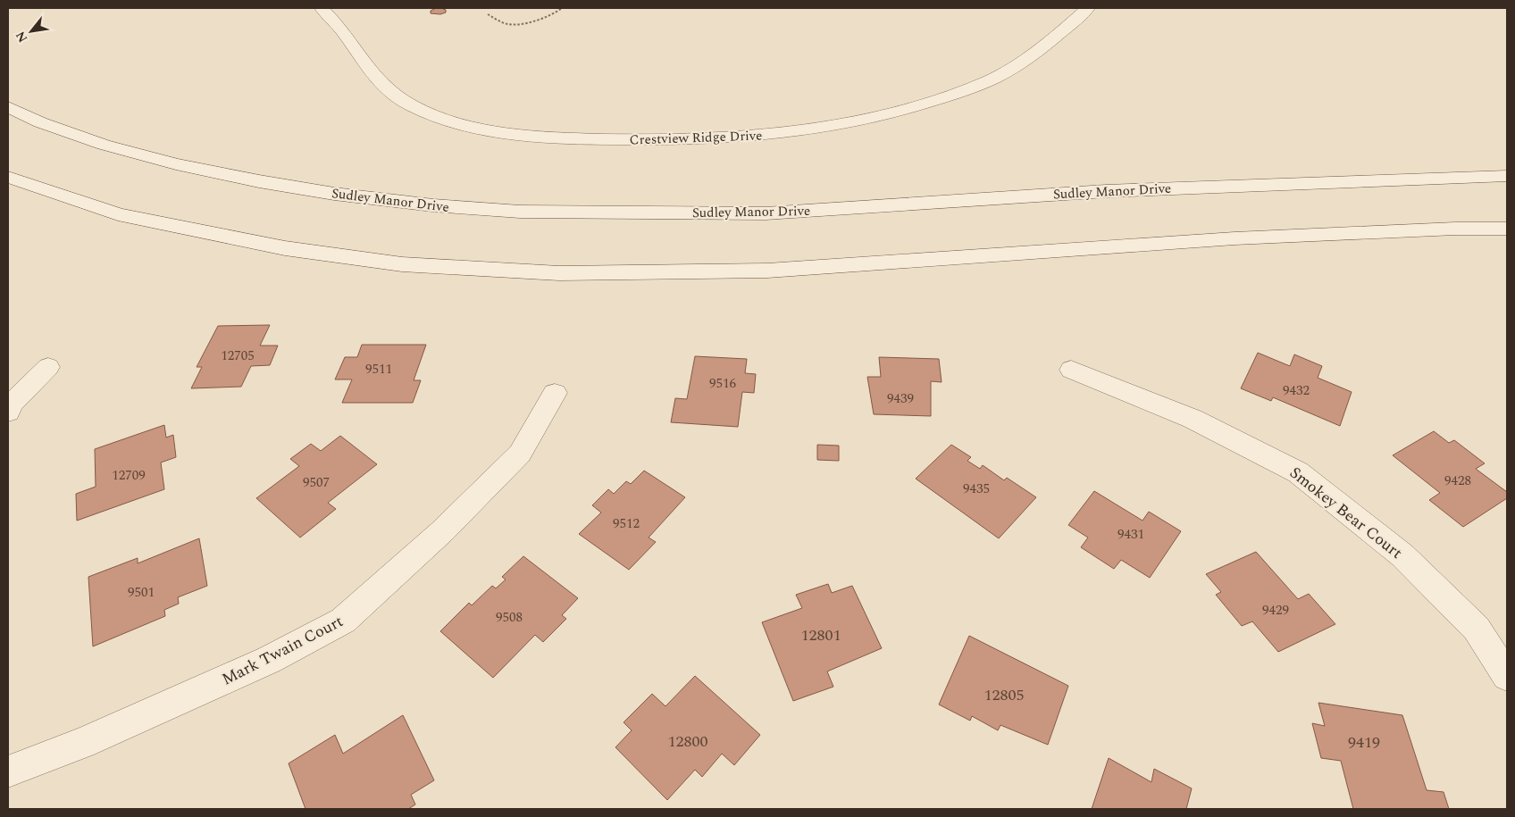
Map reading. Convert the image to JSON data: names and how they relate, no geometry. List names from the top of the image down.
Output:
{
  "streets": {
    "main road": [
      "Crestview Ridge Drive",
      "Sudley Manor Drive",
      "Smokey Bear Court",
      "Mark Twain Court"
    ]
  },
  "house_numbers": [
    "12705",
    "9511",
    "9516",
    "9432",
    "9439",
    "12709",
    "9428",
    "9507",
    "9435",
    "9512",
    "9431",
    "9501",
    "9429",
    "9508",
    "12801",
    "12805",
    "12800",
    "9419"
  ],
  "north": "bottom left"
}
